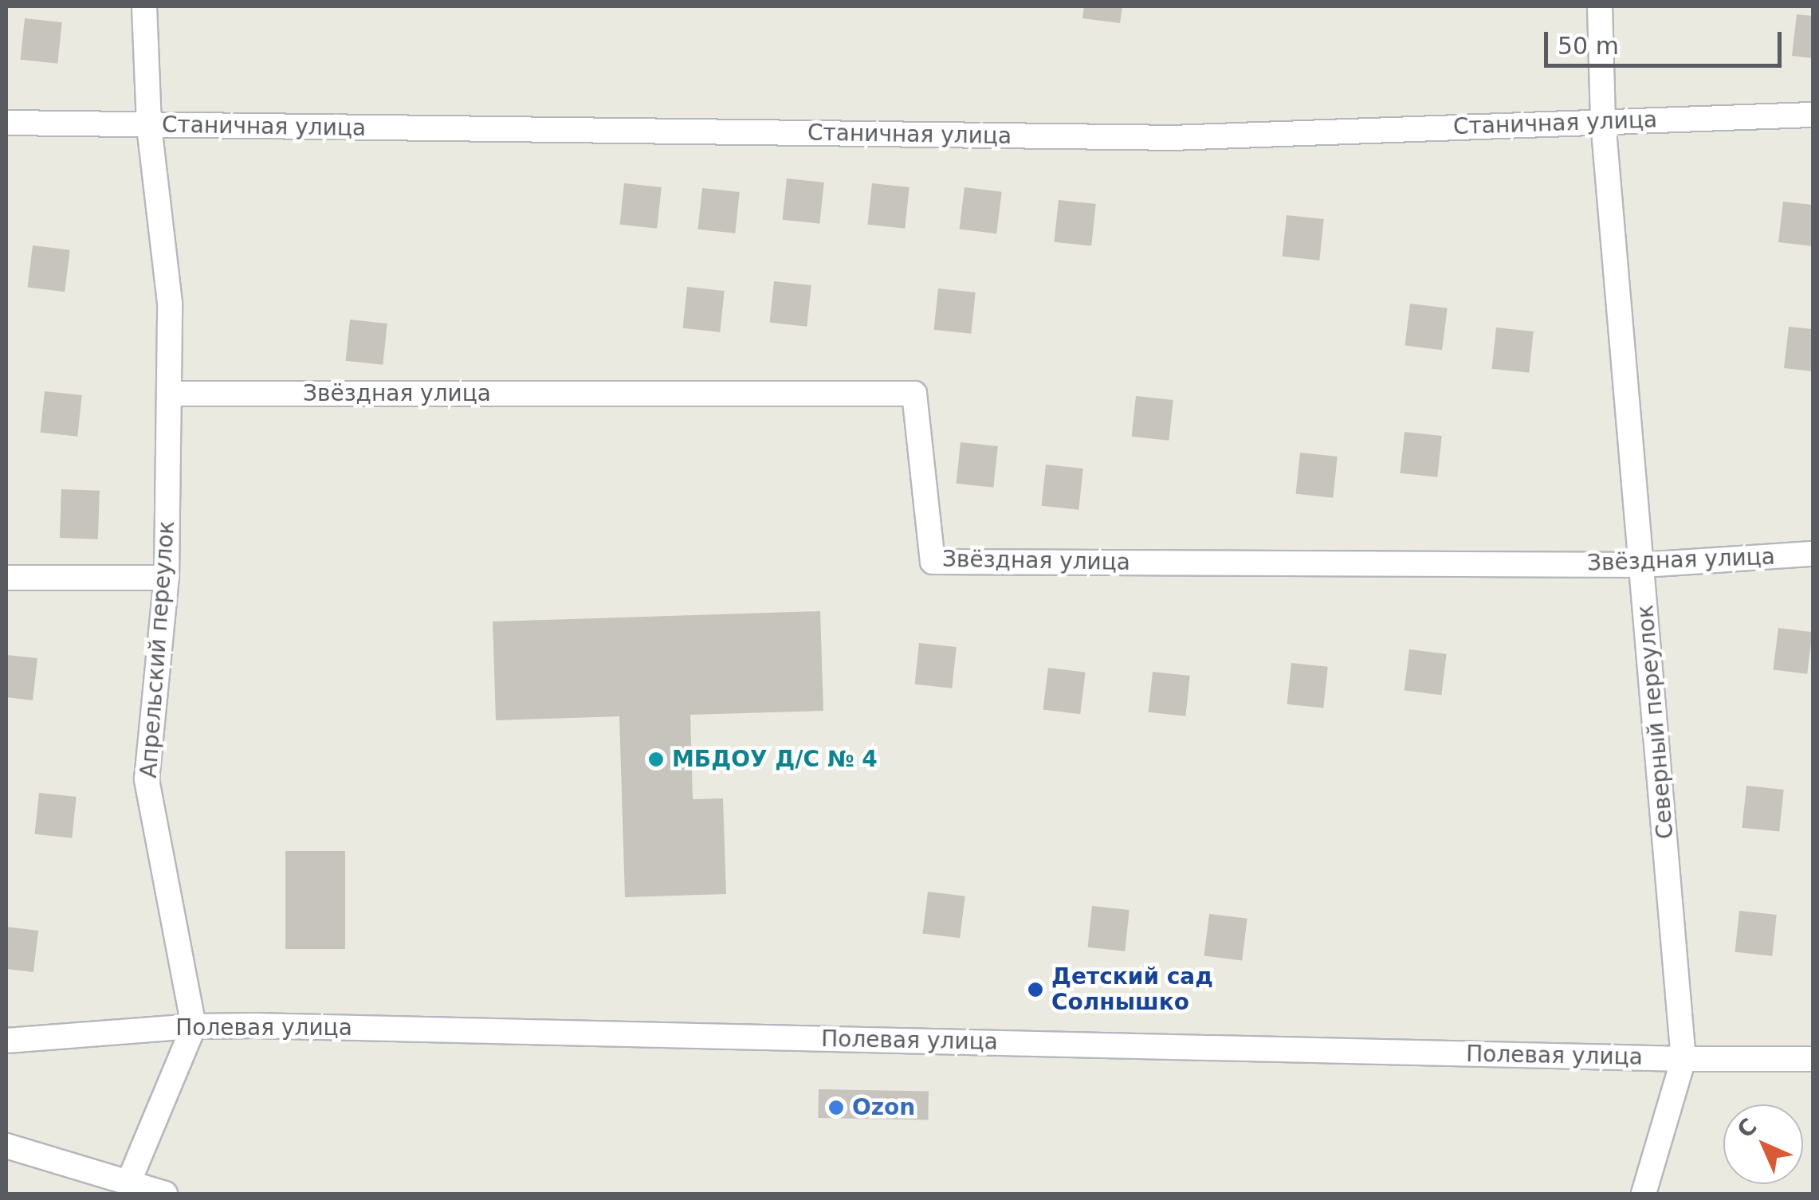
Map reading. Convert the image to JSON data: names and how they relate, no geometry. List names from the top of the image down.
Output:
{
  "streets": {
    "street": [
      "Станичная улица",
      "Звёздная улица",
      "Апрельский переулок",
      "Северный переулок",
      "Полевая улица"
    ]
  },
  "crossings": [
    ["Станичная улица", "Апрельский переулок"],
    ["Станичная улица", "Северный переулок"],
    ["Звёздная улица", "Апрельский переулок"],
    ["Звёздная улица", "Северный переулок"],
    ["Апрельский переулок", "Полевая улица"],
    ["Северный переулок", "Полевая улица"]
  ],
  "places": ["МБДОУ Д/С № 4", "Детский сад Солнышко", "Ozon"],
  "scale_bar": "50 m",
  "north": "top left"
}
